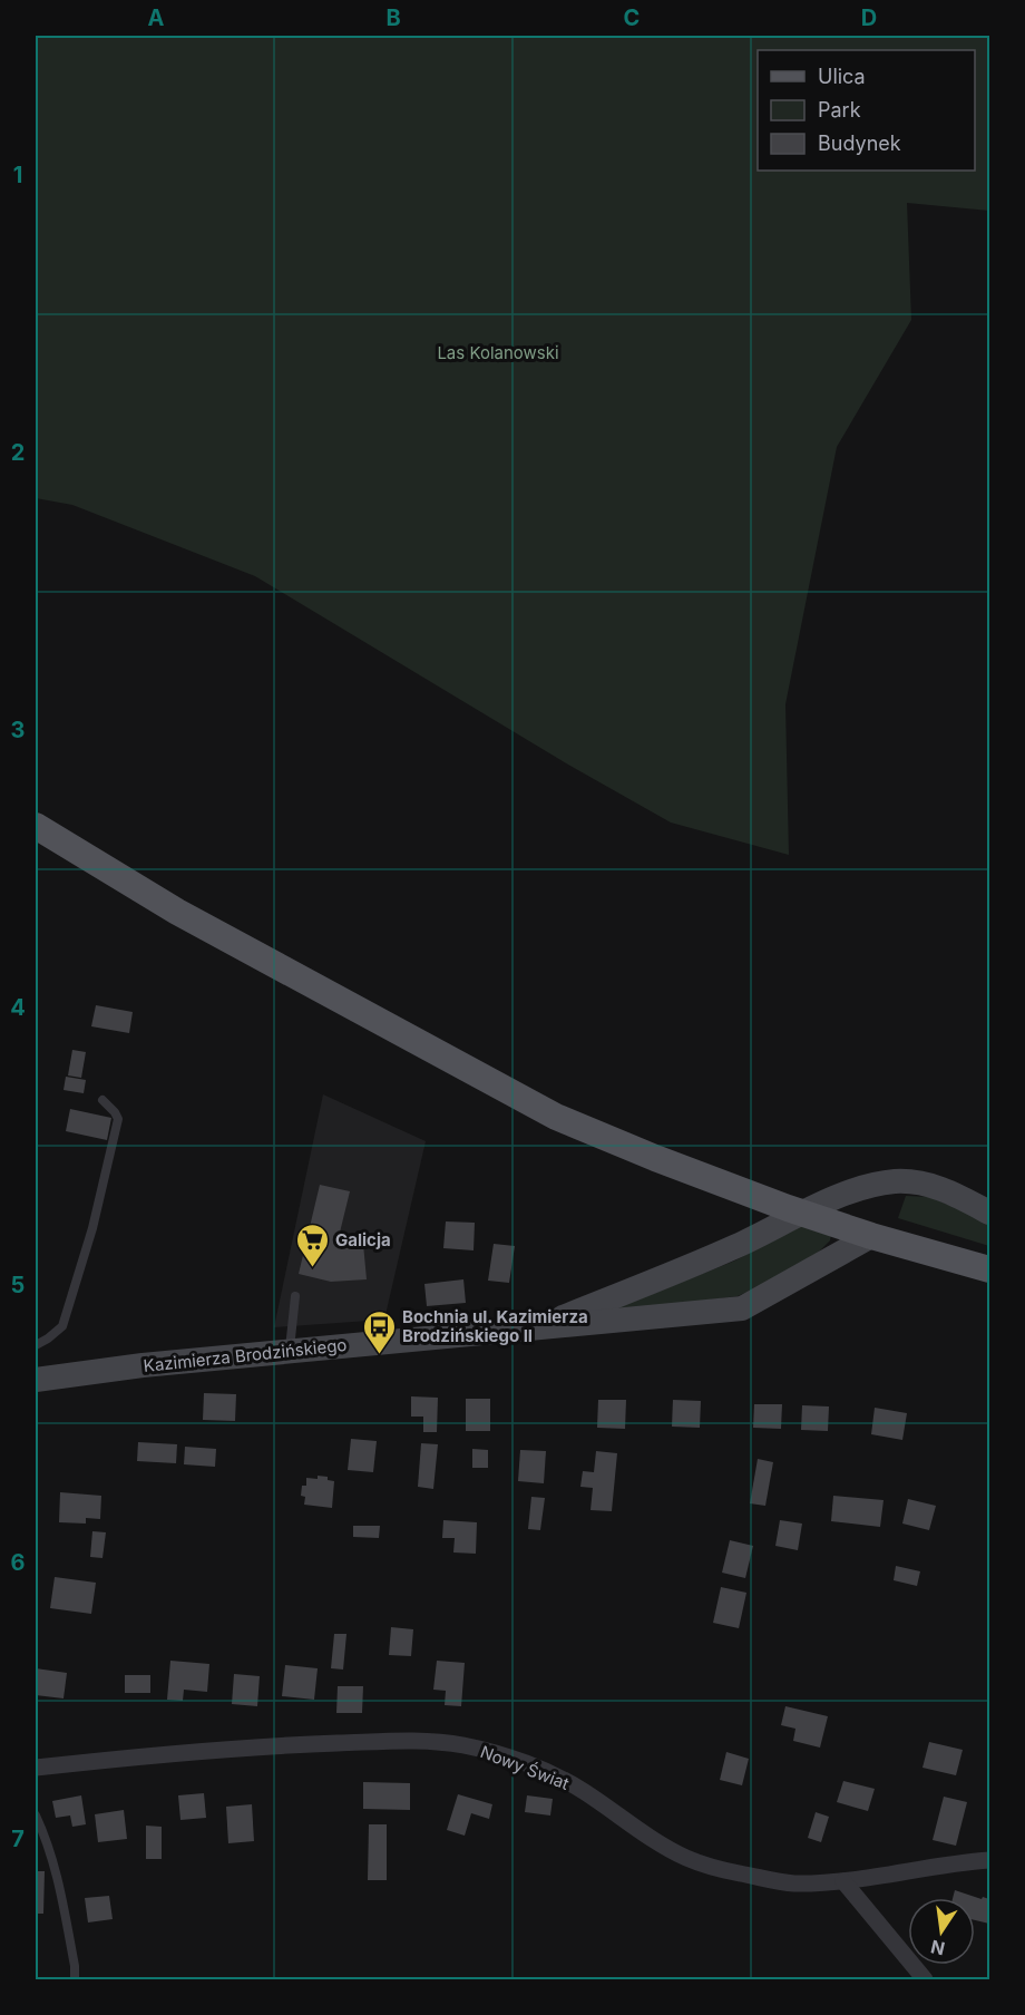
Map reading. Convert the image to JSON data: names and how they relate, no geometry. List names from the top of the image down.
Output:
{
  "streets": {
    "main road": ["Kazimierza Brodzińskiego"],
    "street": ["Nowy Świat"]
  },
  "parks": ["Las Kolanowski"],
  "places": {
    "supermarket": ["Galicja"],
    "bus stop": ["Bochnia ul. Kazimierza Brodzińskiego II"]
  },
  "legend": ["Ulica", "Park", "Budynek"],
  "north": "bottom",
  "grid": {
    "columns": [
      "A",
      "B",
      "C",
      "D"
    ],
    "rows": [
      "1",
      "2",
      "3",
      "4",
      "5",
      "6",
      "7"
    ]
  }
}
